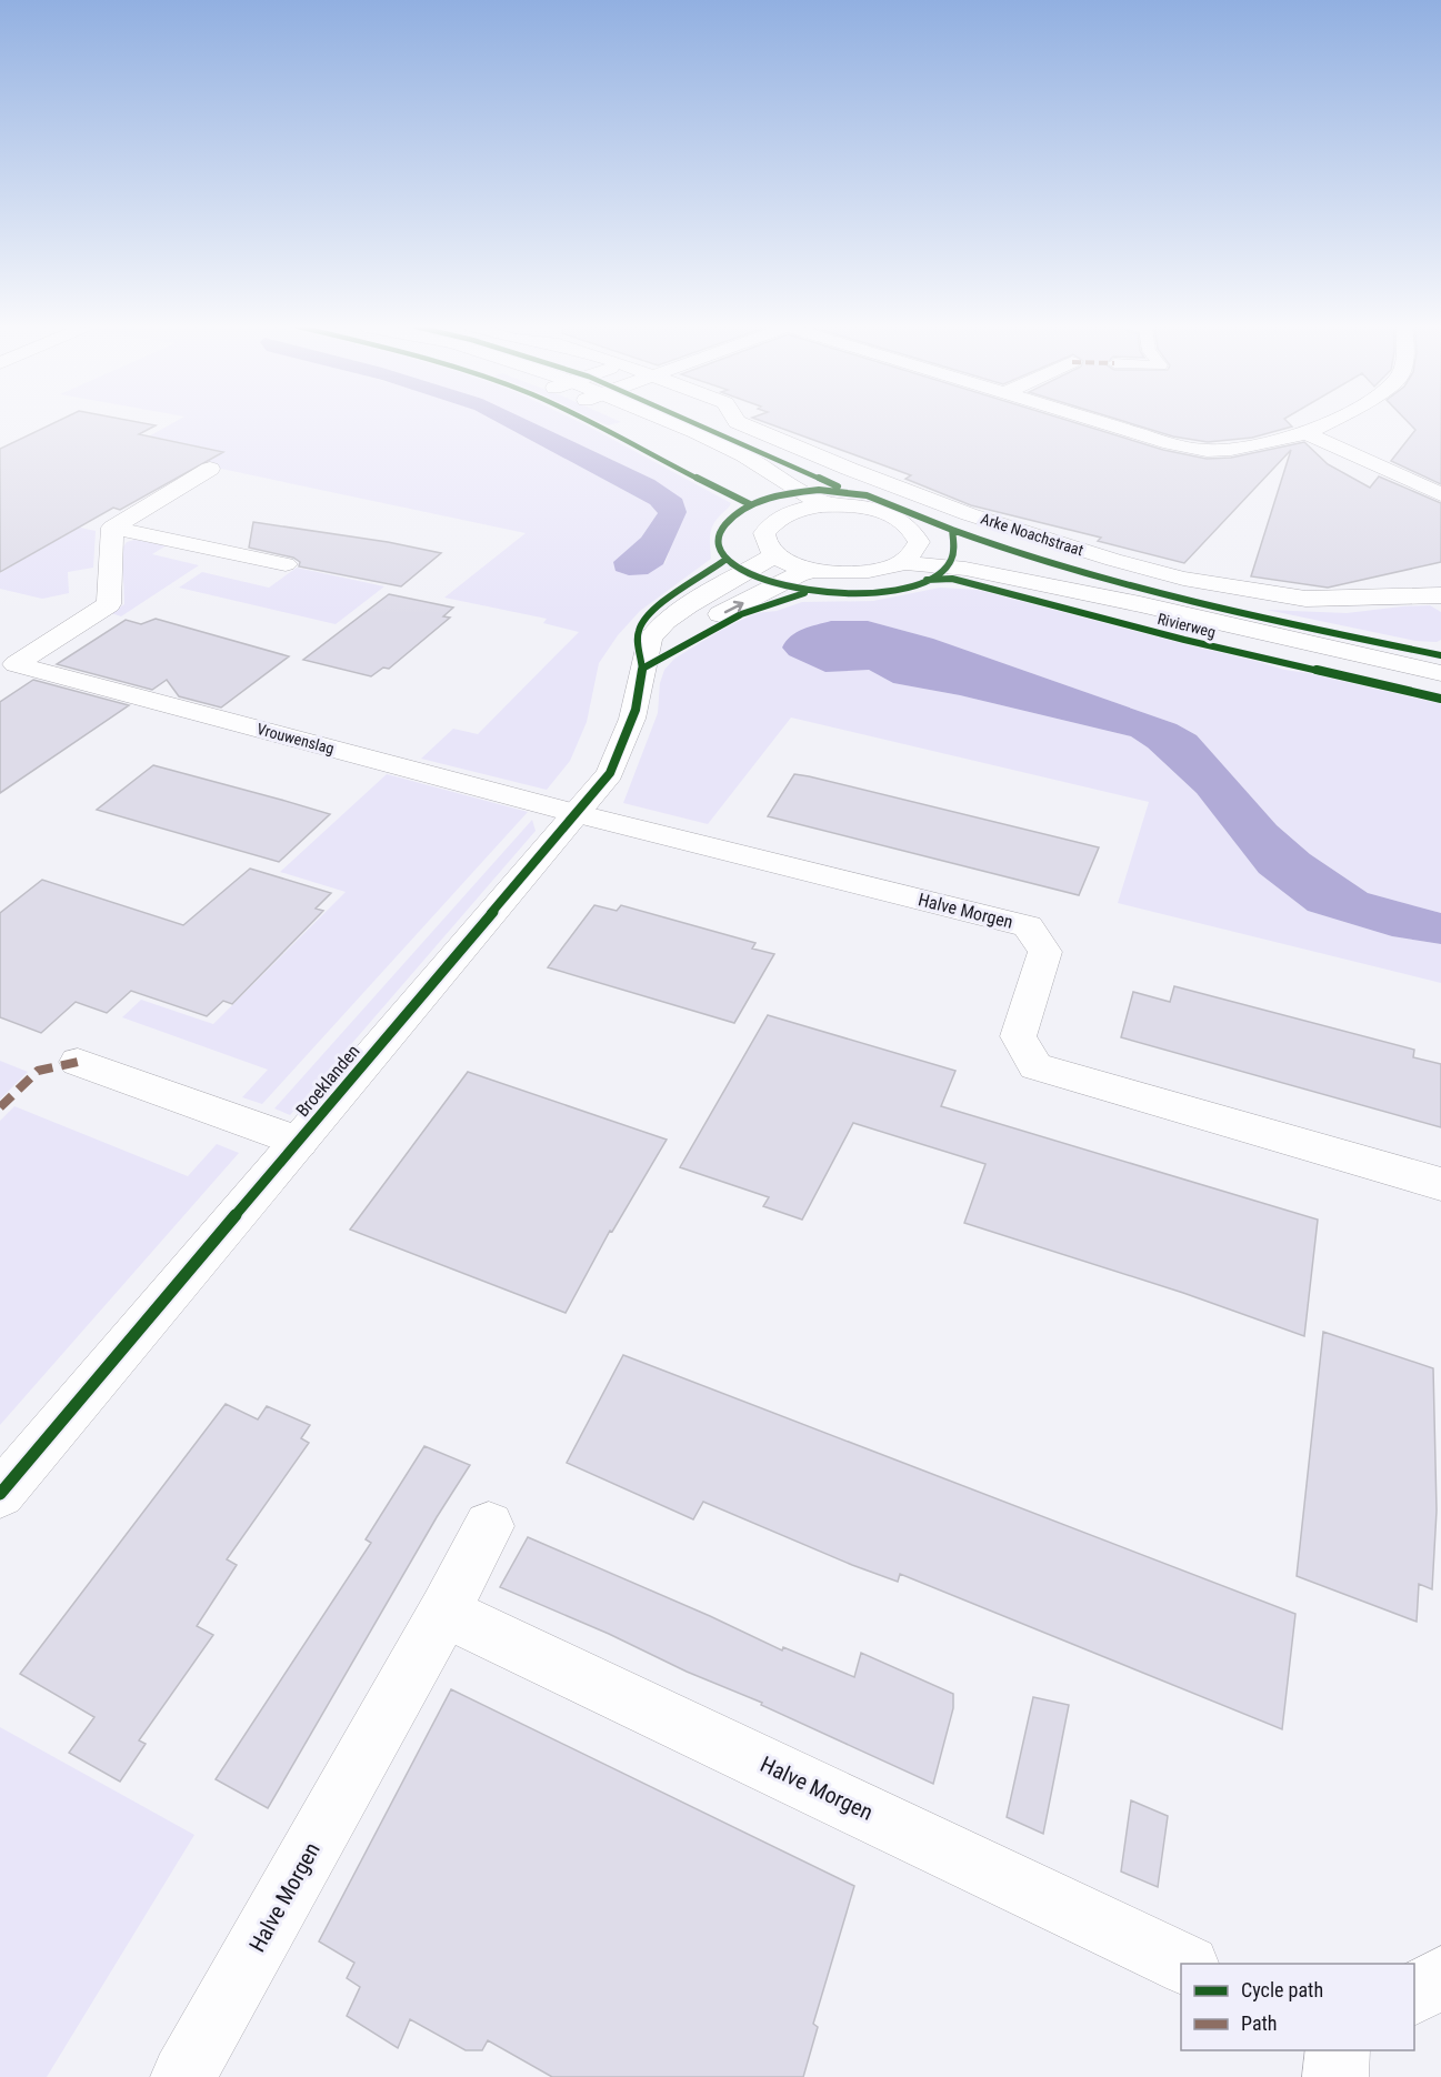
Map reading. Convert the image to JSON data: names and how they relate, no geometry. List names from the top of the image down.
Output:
{
  "streets": {
    "street": [
      "Arke Noachstraat",
      "Rivierweg",
      "Vrouwenslag",
      "Halve Morgen",
      "Broeklanden"
    ]
  },
  "crossings": [
    ["Vrouwenslag", "Halve Morgen"],
    ["Vrouwenslag", "Broeklanden"],
    ["Halve Morgen", "Broeklanden"]
  ],
  "legend": ["Cycle path", "Path"]
}
